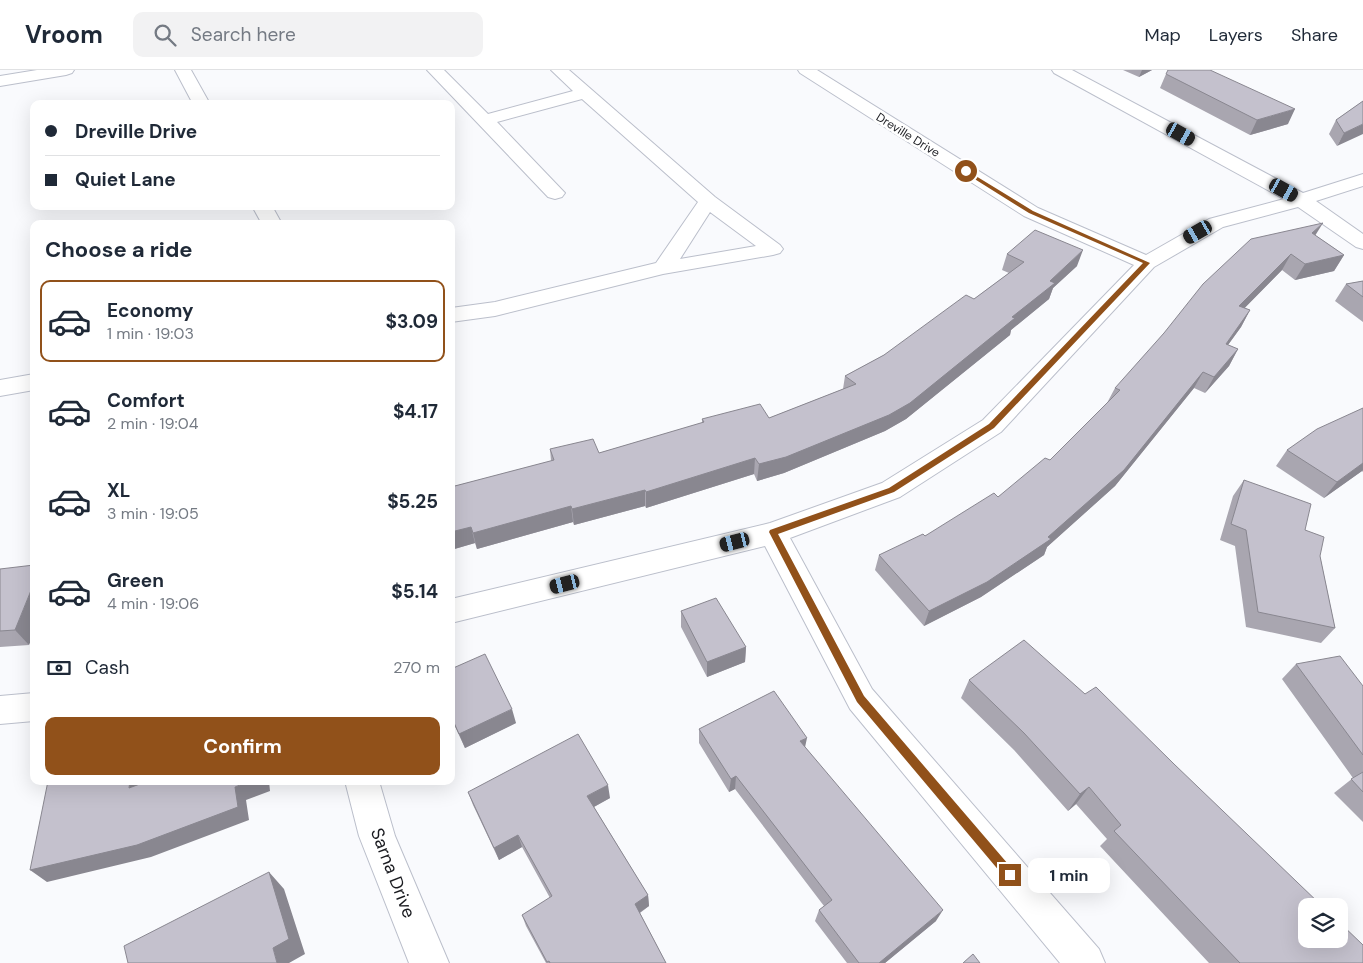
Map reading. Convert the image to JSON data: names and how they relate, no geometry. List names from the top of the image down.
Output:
{
  "streets": {
    "street": ["Dreville Drive", "Sarna Drive"]
  },
  "page": {
    "header": "Vroom",
    "search": "Search here",
    "nav": ["Map", "Layers", "Share"],
    "banner": ["Dreville Drive", "Quiet Lane"],
    "heading": "Choose a ride",
    "list": [
      {
        "name": "Economy",
        "note": "1 min · 19:03",
        "value": "$3.09"
      },
      {
        "name": "Comfort",
        "note": "2 min · 19:04",
        "value": "$4.17"
      },
      {
        "name": "XL",
        "note": "3 min · 19:05",
        "value": "$5.25"
      },
      {
        "name": "Green",
        "note": "4 min · 19:06",
        "value": "$5.14"
      }
    ],
    "pay": ["Cash", "270 m"],
    "buttons": "Confirm",
    "bubble": "1 min"
  }
}
